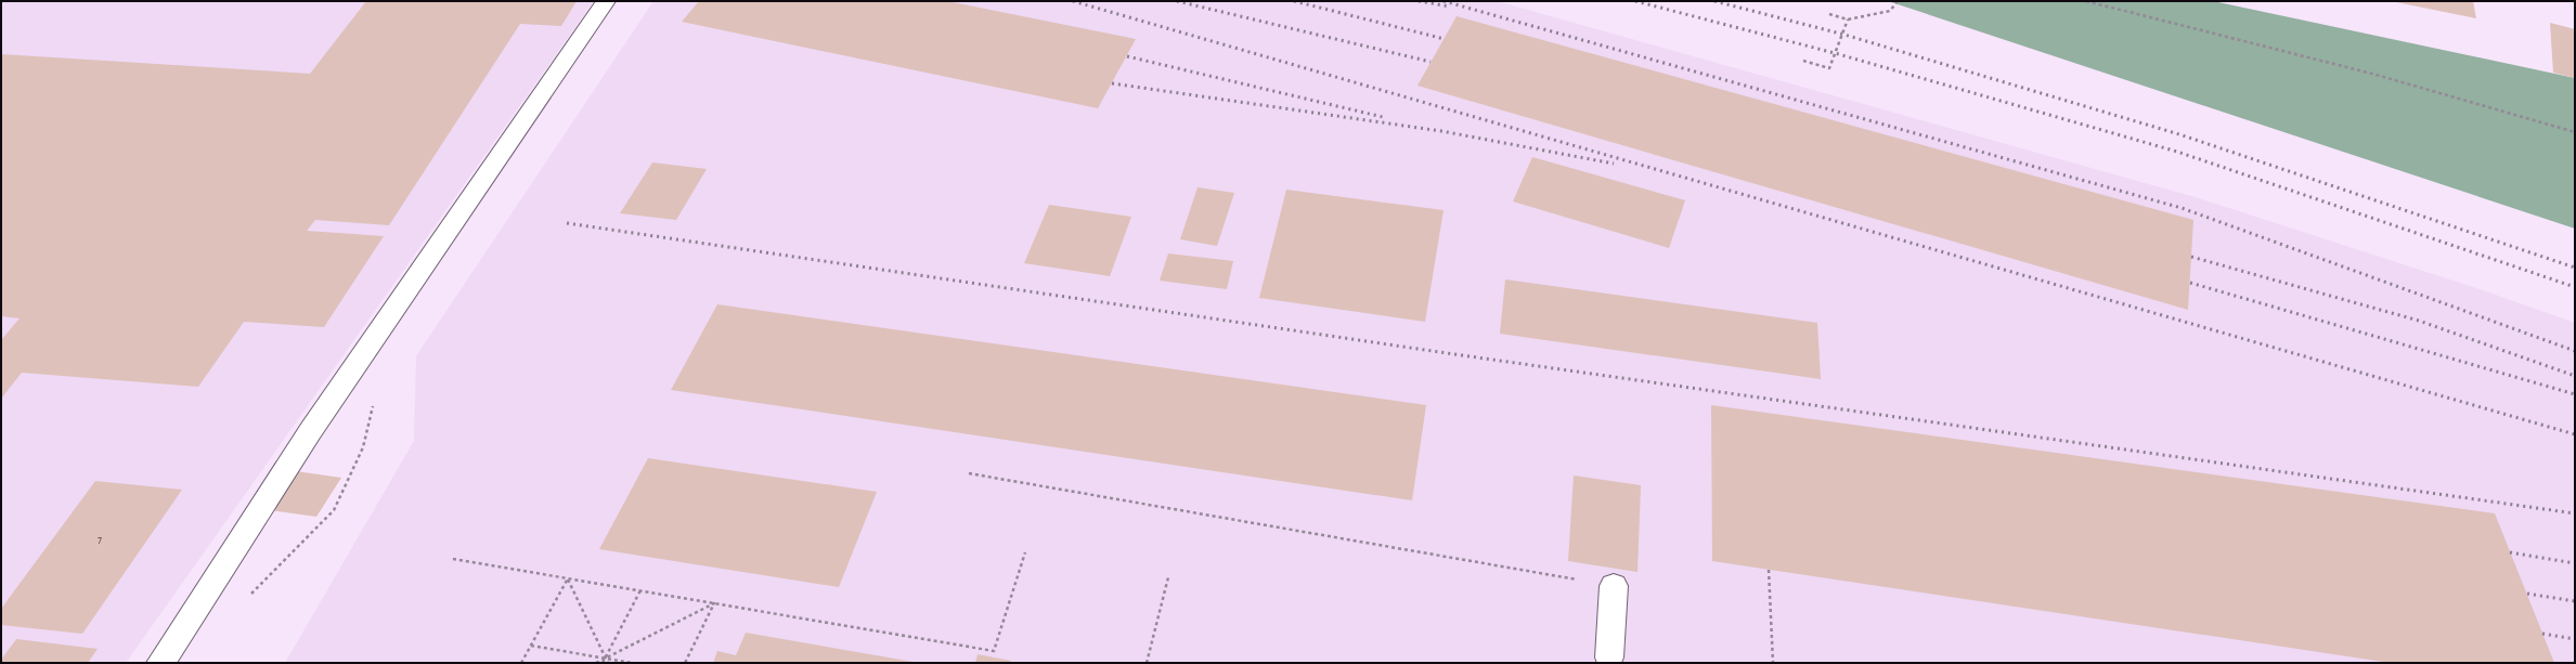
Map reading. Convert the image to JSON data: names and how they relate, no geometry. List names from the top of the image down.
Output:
{
  "house_numbers": ["7"]
}
